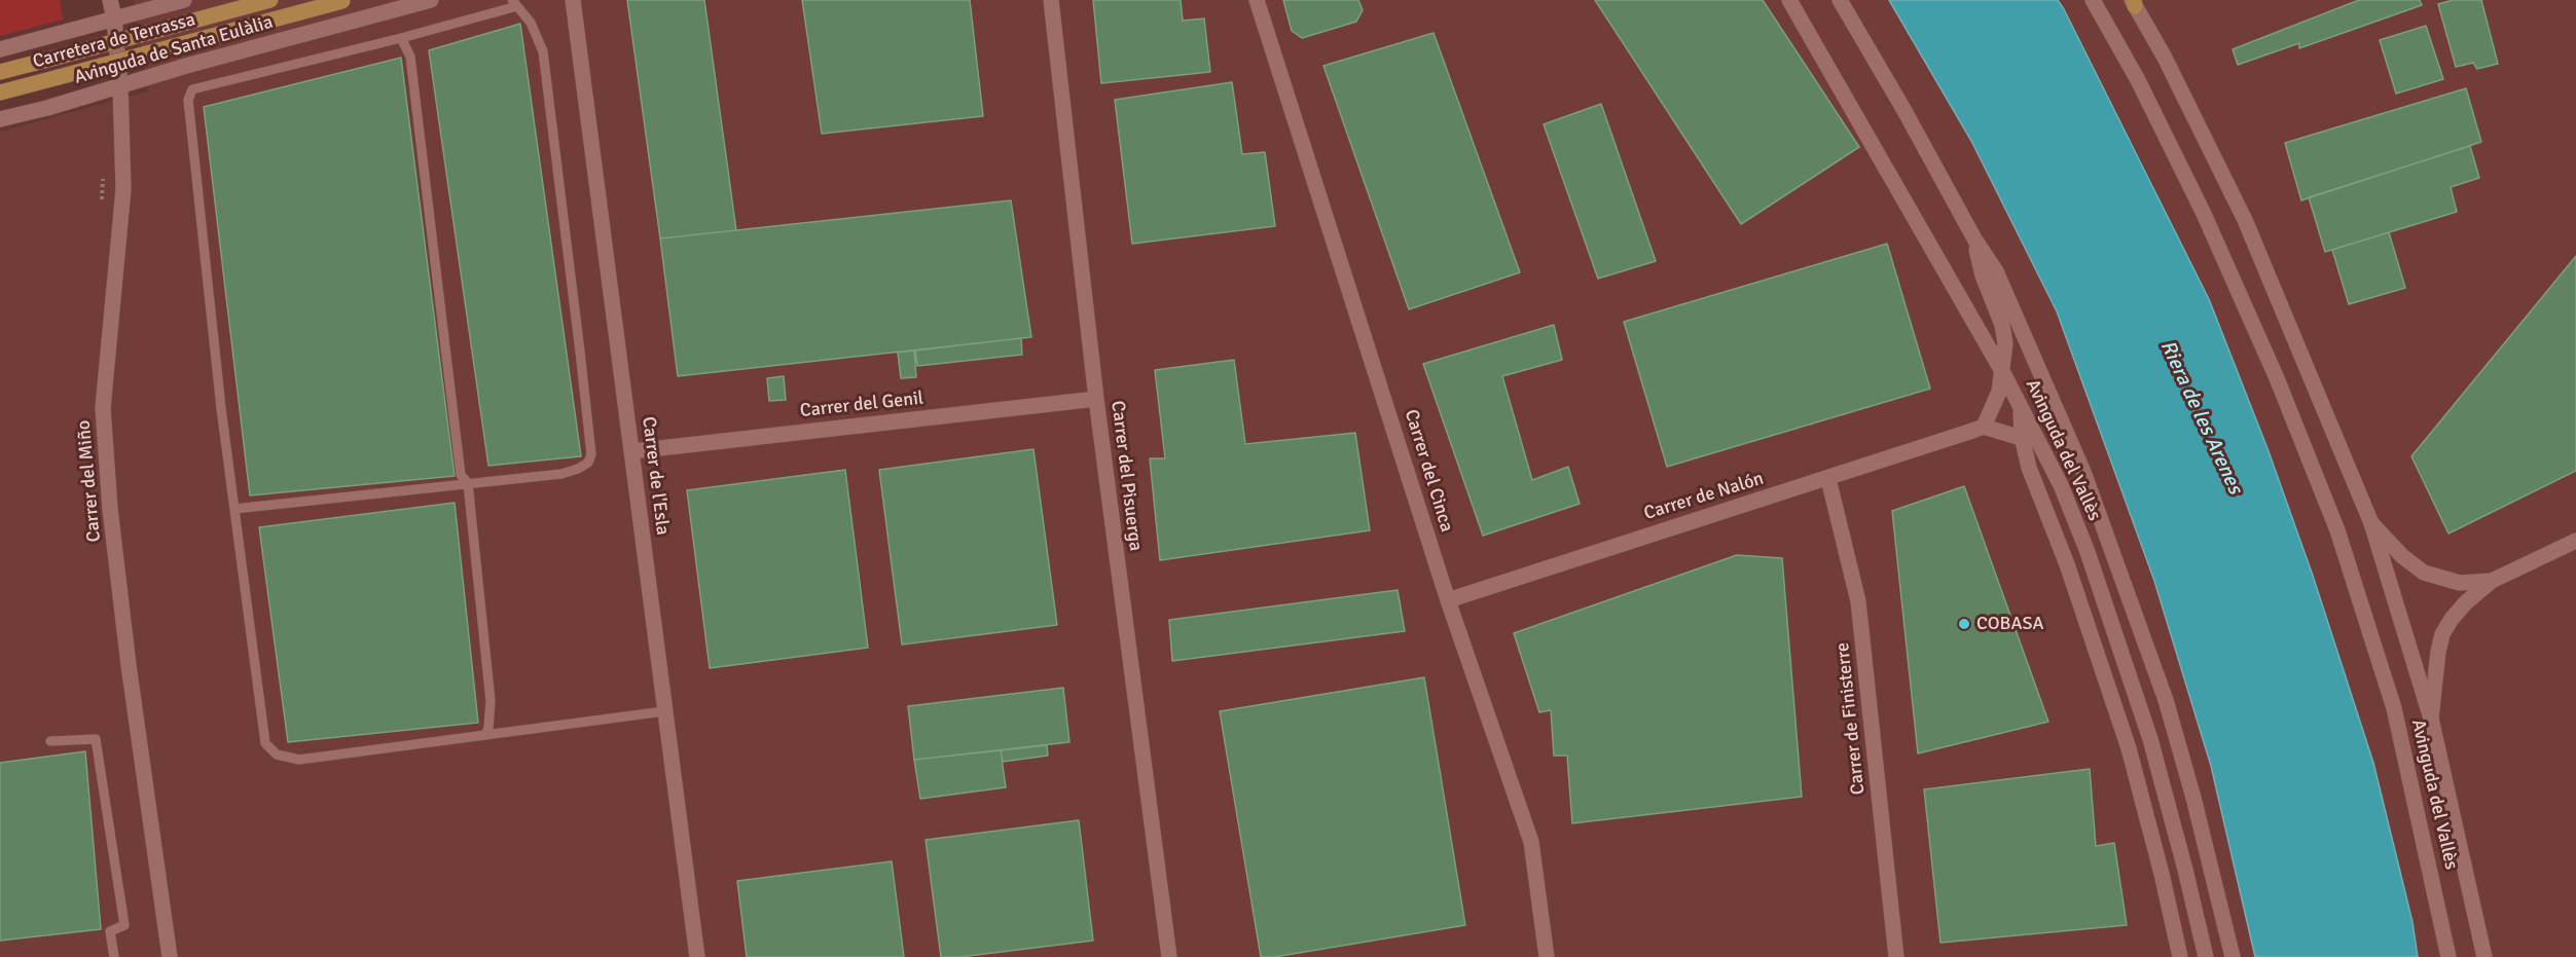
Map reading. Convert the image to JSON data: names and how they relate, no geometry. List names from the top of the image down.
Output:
{
  "streets": {
    "main road": ["Carretera de Terrassa"],
    "street": [
      "Avinguda de Santa Eulàlia",
      "Carrer del Genil",
      "Avinguda del Vallès",
      "Carrer del Cinca",
      "Carrer de l'Esla",
      "Carrer del Pisuerga",
      "Carrer del Miño",
      "Carrer de Nalón",
      "Carrer de Finisterre"
    ]
  },
  "crossings": [
    ["Avinguda de Santa Eulàlia", "Carrer del Miño"],
    ["Carrer del Genil", "Carrer de l'Esla"],
    ["Carrer del Genil", "Carrer del Pisuerga"],
    ["Carrer del Cinca", "Carrer de Nalón"],
    ["Carrer de Nalón", "Carrer de Finisterre"]
  ],
  "water": ["Riera de les Arenes"],
  "places": ["COBASA"]
}
